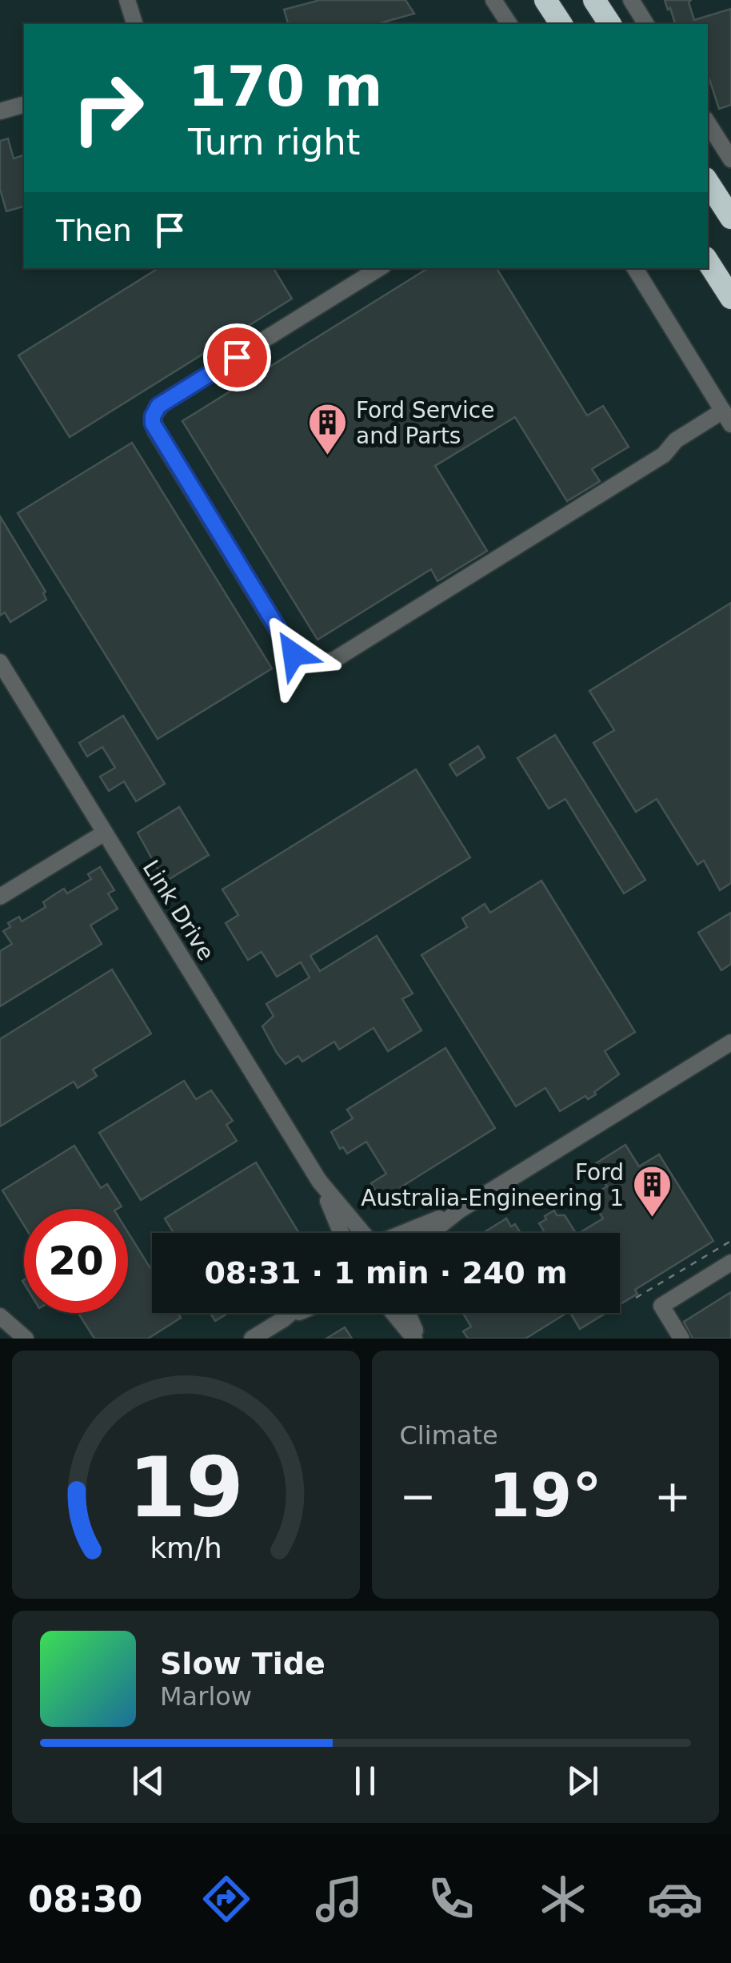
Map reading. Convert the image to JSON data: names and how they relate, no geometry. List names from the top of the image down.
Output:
{
  "streets": {
    "street": ["Link Drive"]
  },
  "places": {
    "building": ["Ford Service and Parts", "Ford Australia-Engineering 1"]
  },
  "page": {
    "turn": ["170 m", "Turn right"],
    "then": "Then",
    "limit": "20",
    "trip": "08:31 · 1 min · 240 m",
    "tile": "Climate",
    "heat": ["−", "19°", "+"],
    "song": ["Slow Tide", "Marlow"],
    "tabs": "08:30",
    "gauge": ["19", "km/h"]
  }
}
